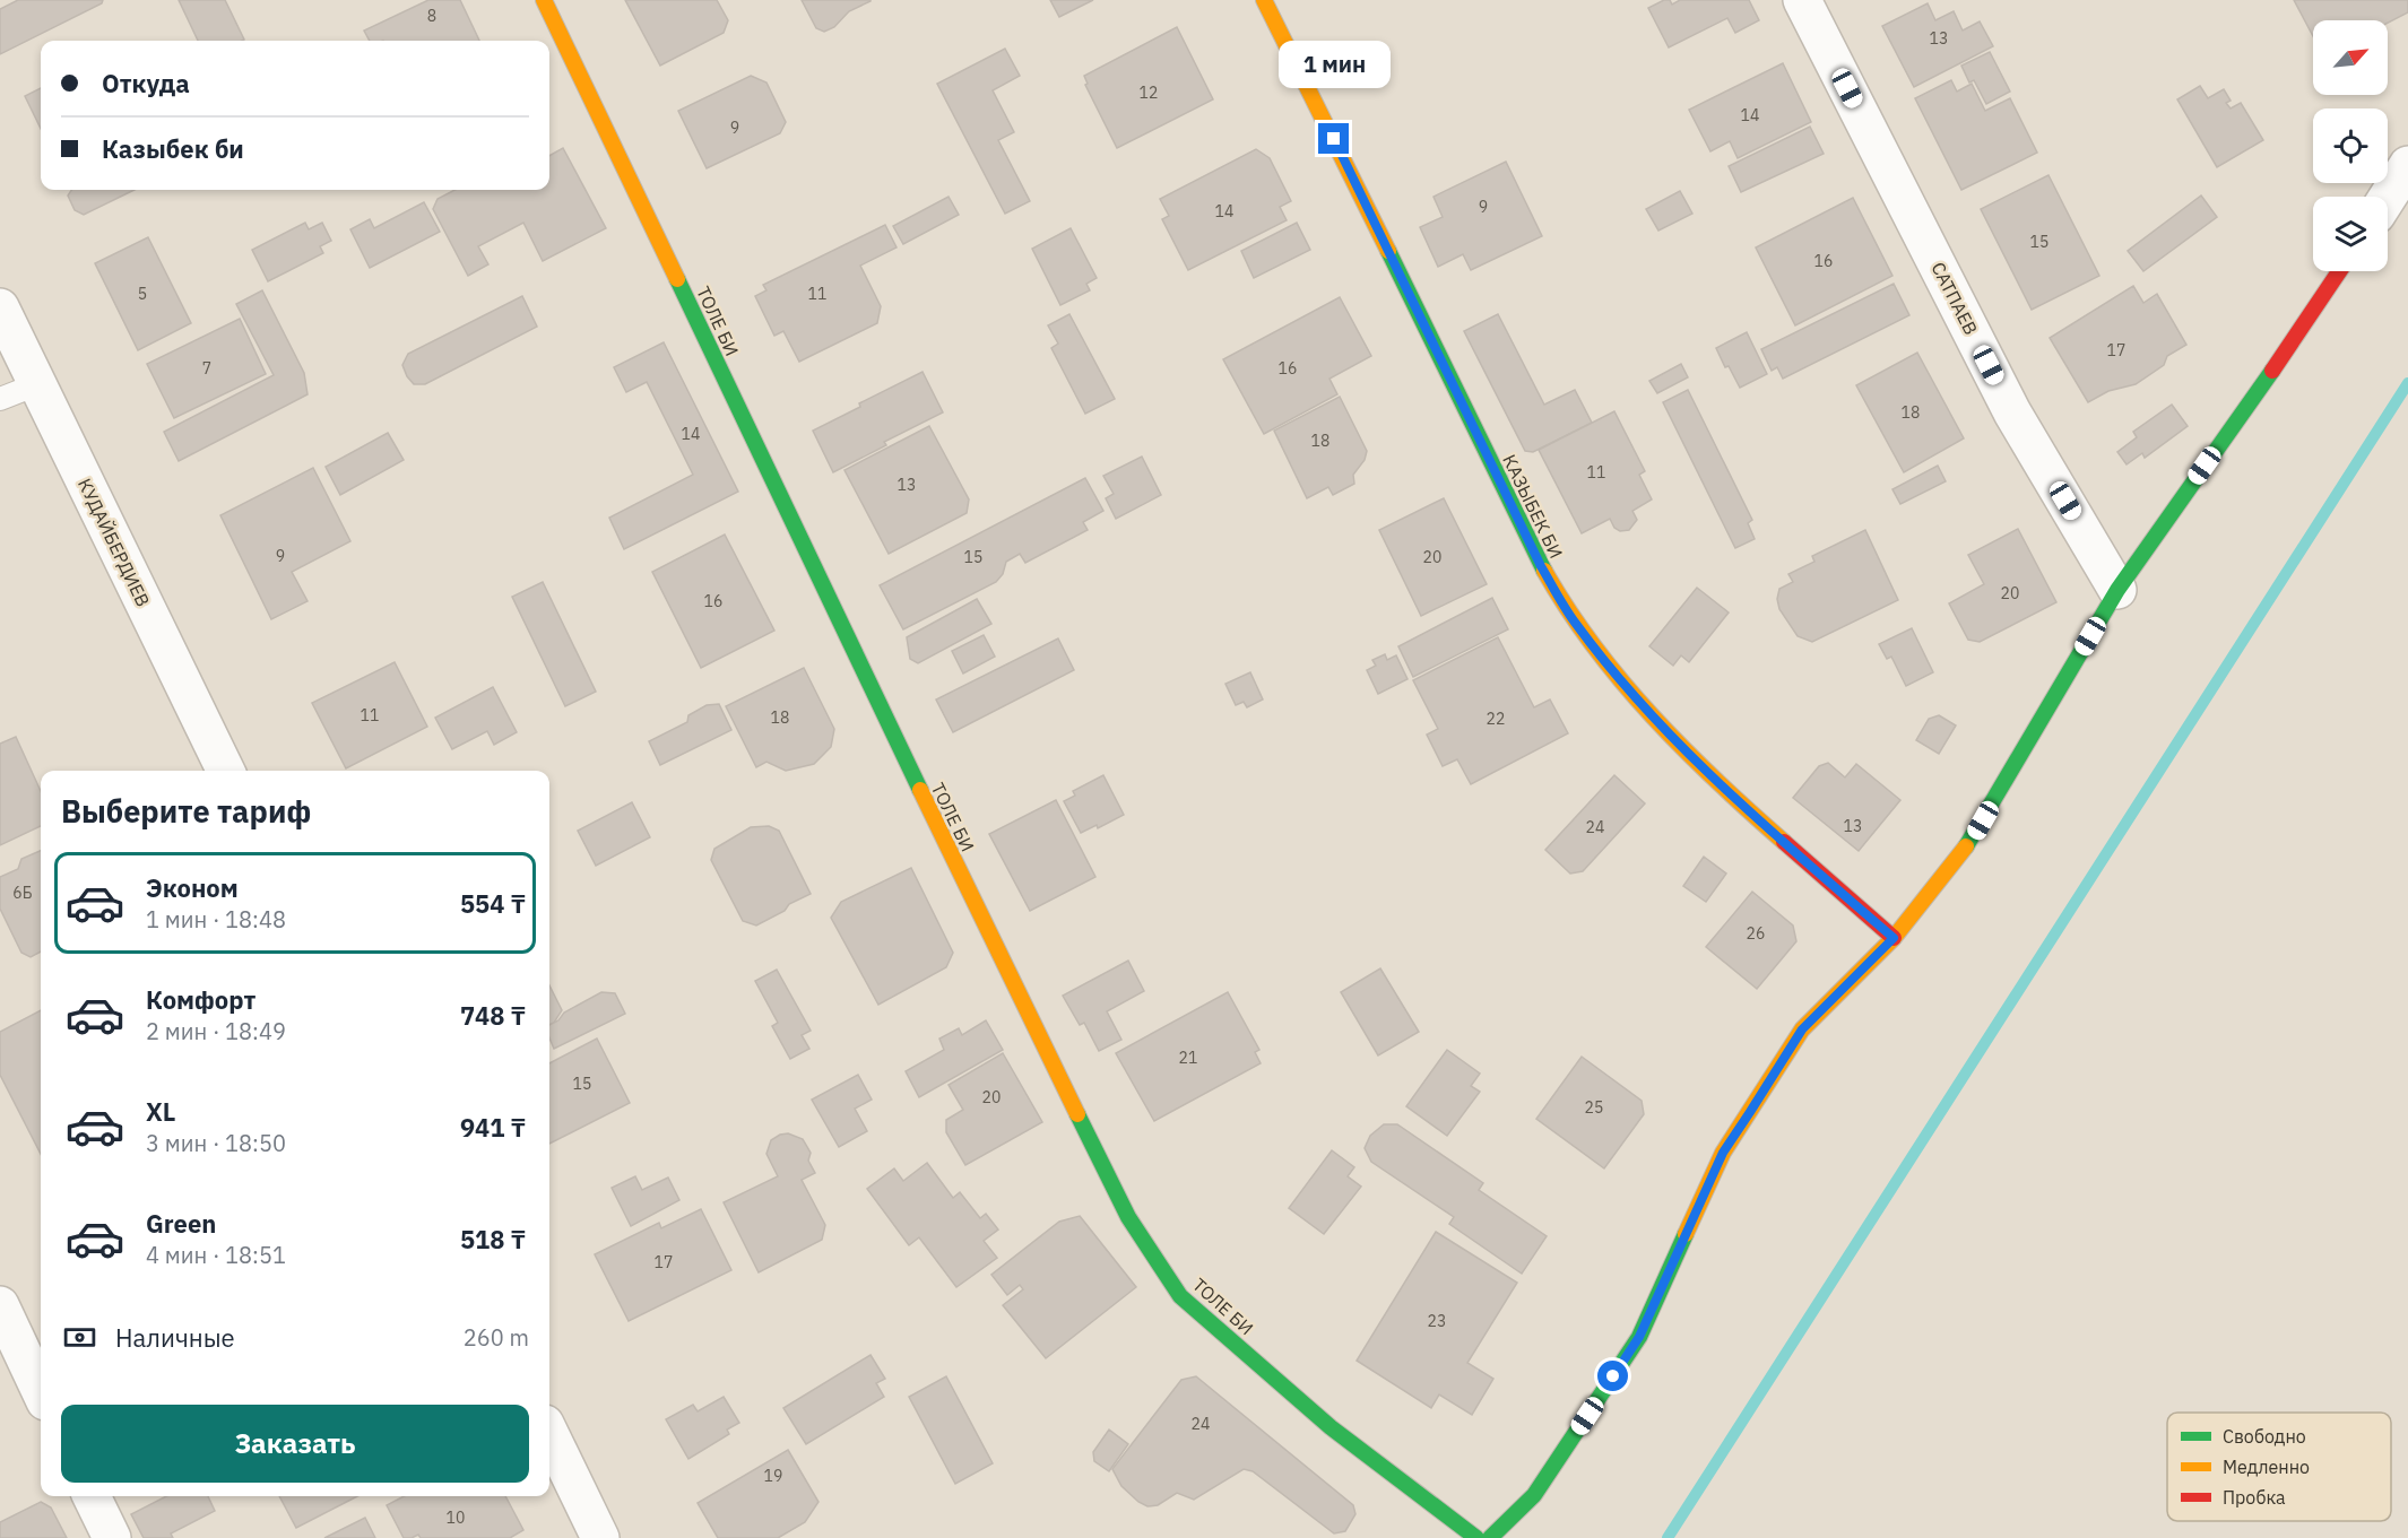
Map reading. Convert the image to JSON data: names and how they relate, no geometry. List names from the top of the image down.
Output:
{
  "streets": {
    "street": [
      "САТПАЕВ",
      "ТОЛЕ БИ",
      "КАЗЫБЕК БИ",
      "КУДАЙБЕРДИЕВ"
    ]
  },
  "house_numbers": [
    "8",
    "13",
    "12",
    "14",
    "9",
    "9",
    "14",
    "15",
    "16",
    "5",
    "11",
    "17",
    "7",
    "16",
    "18",
    "14",
    "18",
    "11",
    "13",
    "9",
    "15",
    "20",
    "20",
    "16",
    "11",
    "18",
    "22",
    "13",
    "24",
    "6Б",
    "26",
    "21",
    "15",
    "20",
    "25",
    "17",
    "23",
    "24",
    "19",
    "10"
  ],
  "legend": ["Свободно", "Медленно", "Пробка"],
  "north": "top right",
  "page": {
    "bubble": "1 мин",
    "banner": ["Откуда", "Казыбек би"],
    "heading": "Выберите тариф",
    "list": [
      {
        "name": "Эконом",
        "note": "1 мин · 18:48",
        "value": "554 ₸"
      },
      {
        "name": "Комфорт",
        "note": "2 мин · 18:49",
        "value": "748 ₸"
      },
      {
        "name": "XL",
        "note": "3 мин · 18:50",
        "value": "941 ₸"
      },
      {
        "name": "Green",
        "note": "4 мин · 18:51",
        "value": "518 ₸"
      }
    ],
    "pay": ["Наличные", "260 m"],
    "buttons": "Заказать"
  }
}
